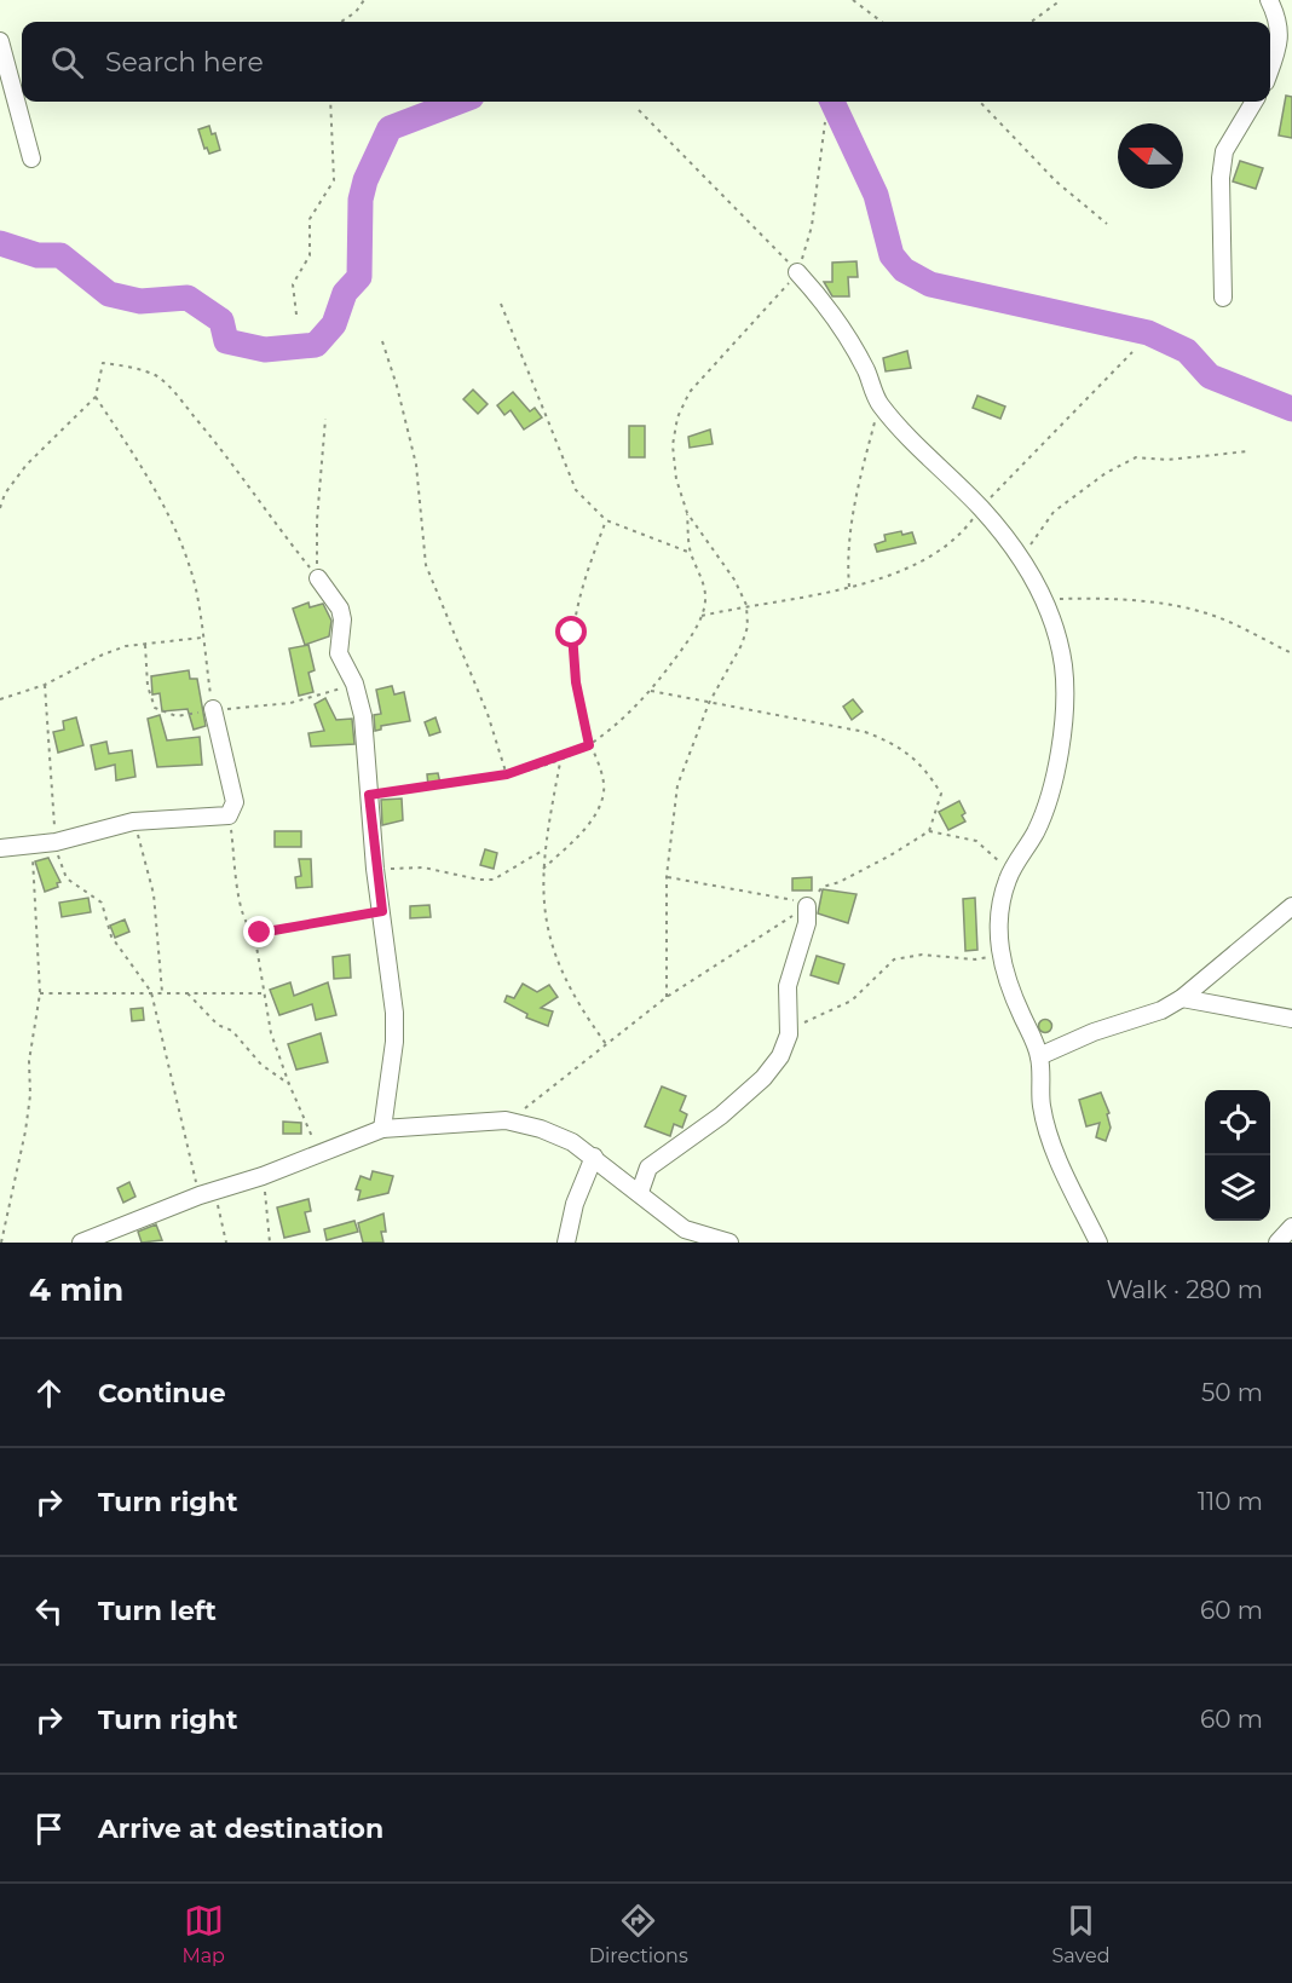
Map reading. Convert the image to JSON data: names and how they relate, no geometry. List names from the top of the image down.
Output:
{
  "north": "left",
  "page": {
    "search": "Search here",
    "heading": ["4 min", "Walk · 280 m"],
    "list": [
      ["Continue", "50 m"],
      ["Turn right", "110 m"],
      ["Turn left", "60 m"],
      ["Turn right", "60 m"],
      "Arrive at destination"
    ],
    "nav": ["Map", "Directions", "Saved"]
  }
}
